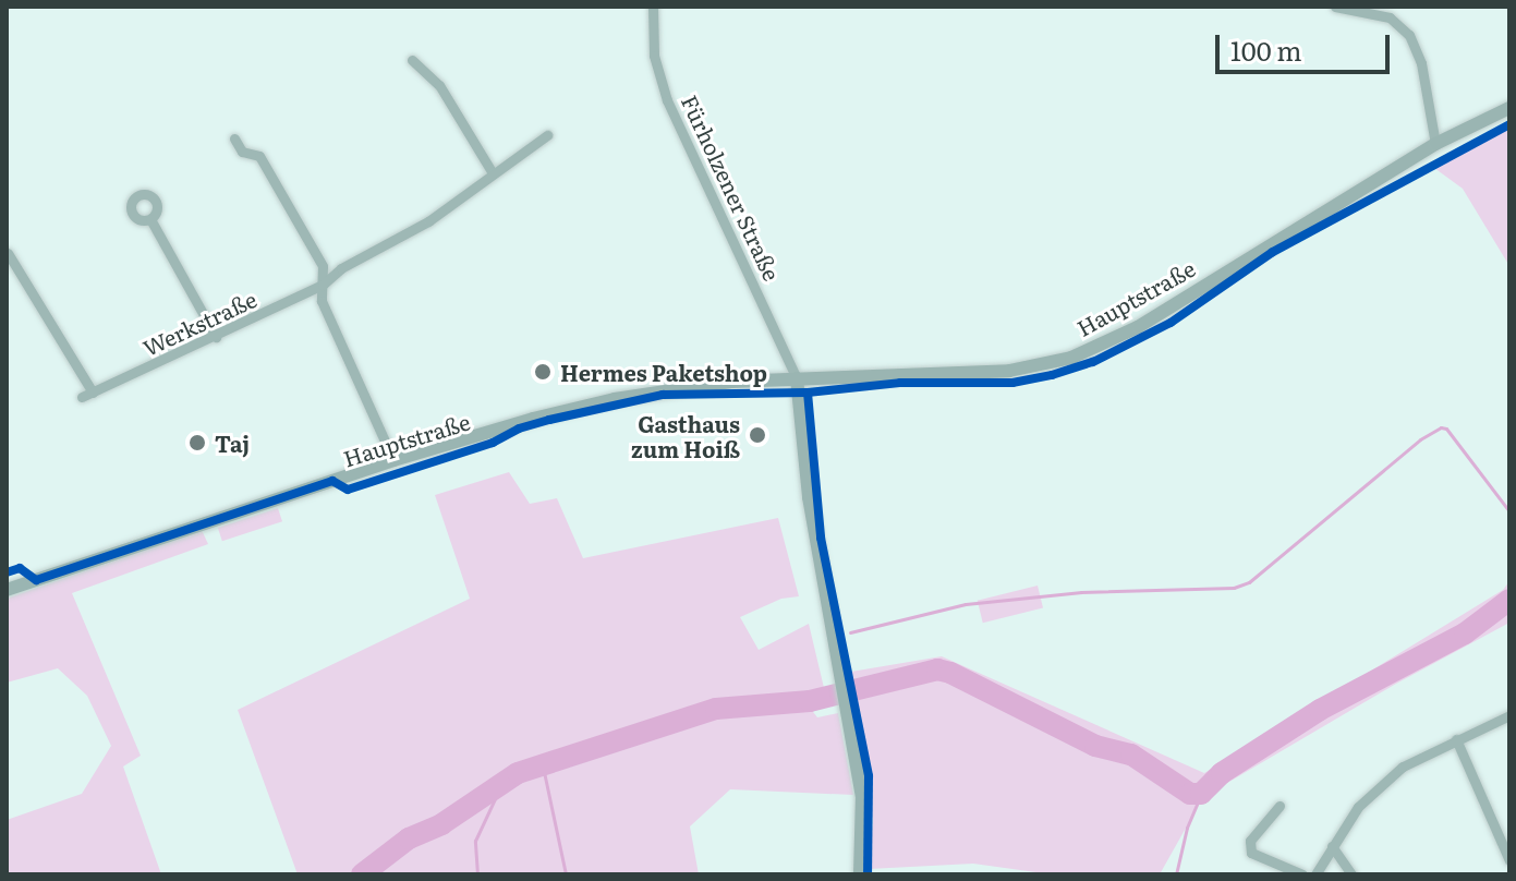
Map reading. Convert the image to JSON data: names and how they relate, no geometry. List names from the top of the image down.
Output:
{
  "streets": {
    "main road": ["Hauptstraße"],
    "street": ["Fürholzener Straße", "Werkstraße"]
  },
  "crossings": [
    ["Fürholzener Straße", "Hauptstraße"]
  ],
  "places": ["Hermes Paketshop", "Gasthaus zum Hoiß", "Taj"],
  "scale_bar": "100 m"
}
